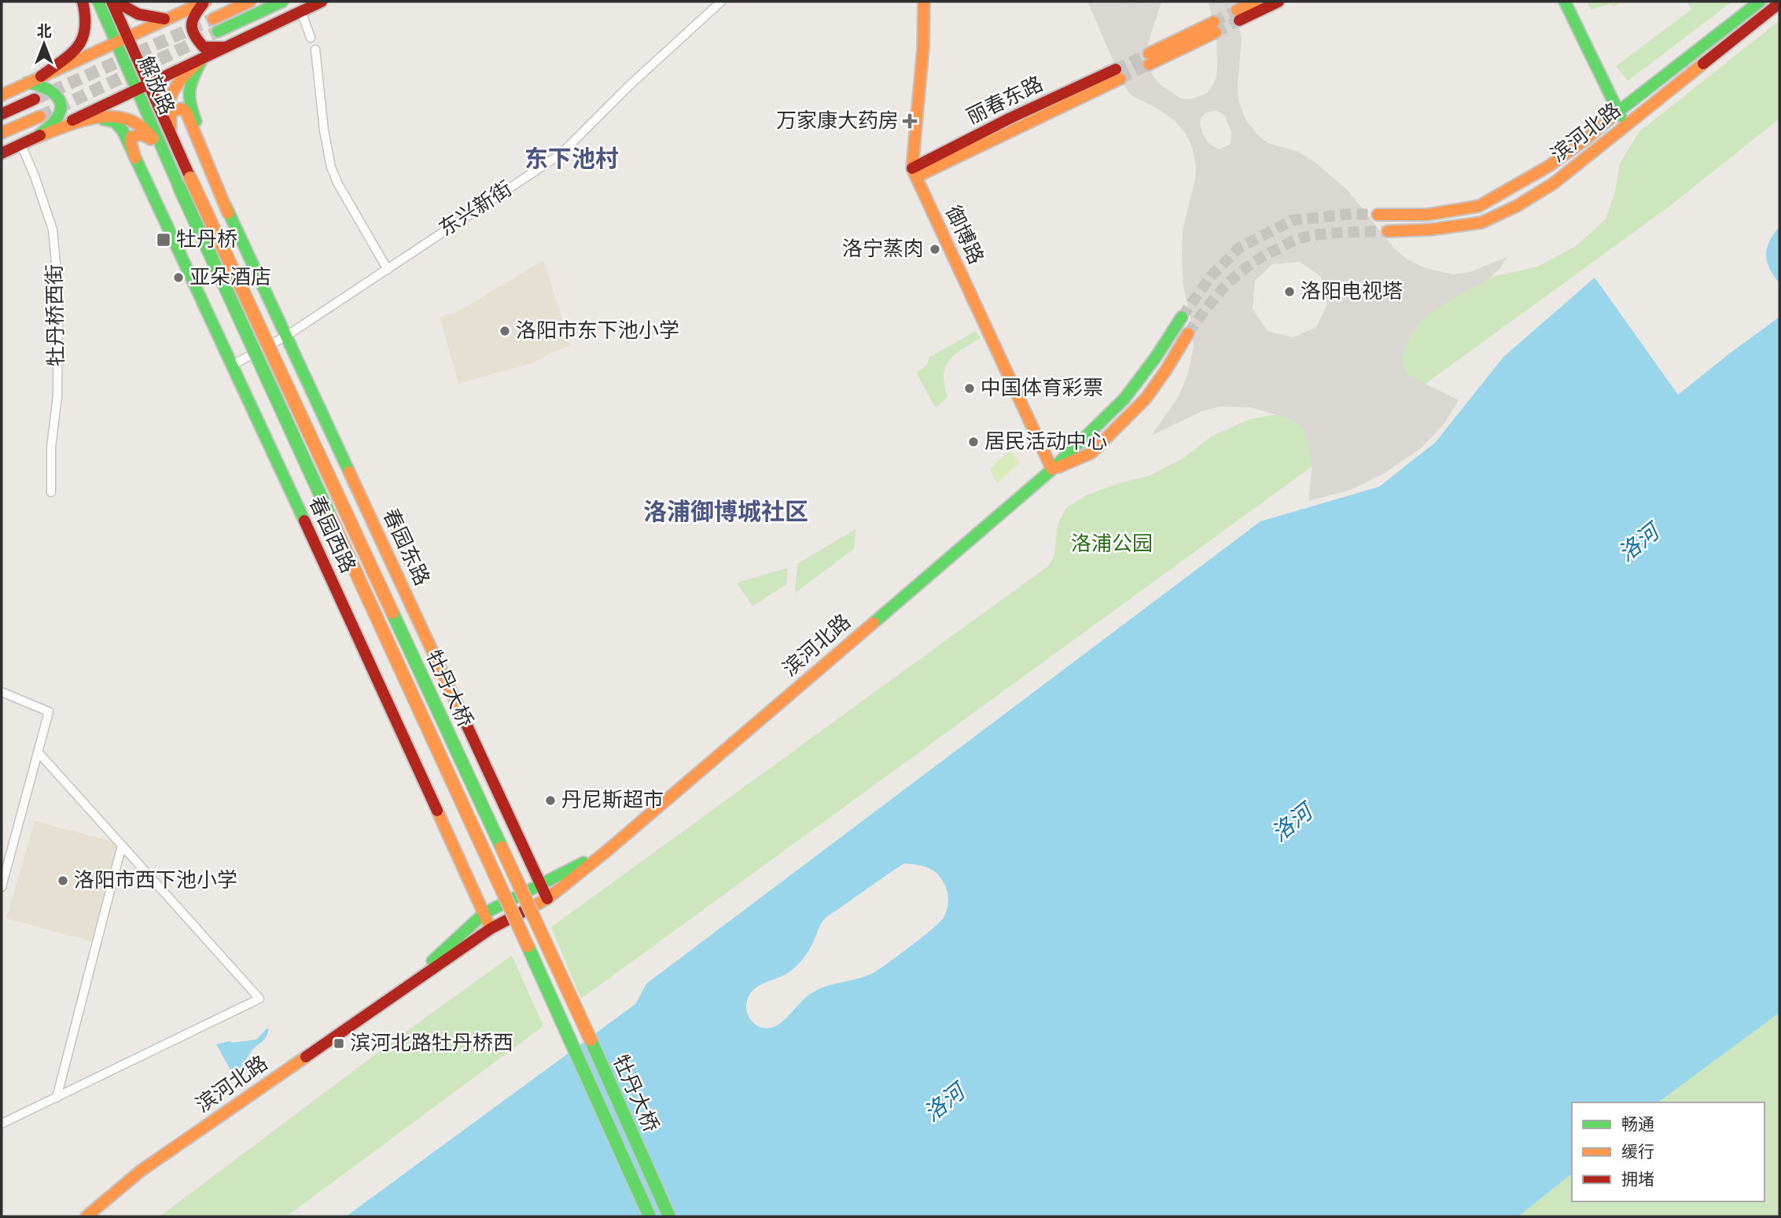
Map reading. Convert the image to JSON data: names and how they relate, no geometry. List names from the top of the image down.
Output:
{
  "streets": {
    "main road": [
      "解放路",
      "丽春东路",
      "滨河北路",
      "御博路",
      "春园西路",
      "春园东路",
      "牡丹大桥"
    ],
    "street": ["东兴新街", "牡丹桥西街"]
  },
  "crossings": [
    ["解放路", "牡丹大桥"],
    ["丽春东路", "御博路"],
    ["滨河北路", "御博路"],
    ["滨河北路", "春园西路"],
    ["滨河北路", "春园东路"],
    ["东兴新街", "春园西路"],
    ["东兴新街", "春园东路"]
  ],
  "districts": ["东下池村", "洛浦御博城社区"],
  "water": ["洛河"],
  "parks": ["洛浦公园"],
  "places": {
    "health": ["万家康大药房"],
    "transit": ["牡丹桥", "滨河北路牡丹桥西"],
    "other": [
      "洛宁蒸肉",
      "亚朵酒店",
      "洛阳电视塔",
      "洛阳市东下池小学",
      "中国体育彩票",
      "居民活动中心",
      "丹尼斯超市",
      "洛阳市西下池小学"
    ]
  },
  "legend": ["畅通", "缓行", "拥堵"],
  "north": "top"
}
